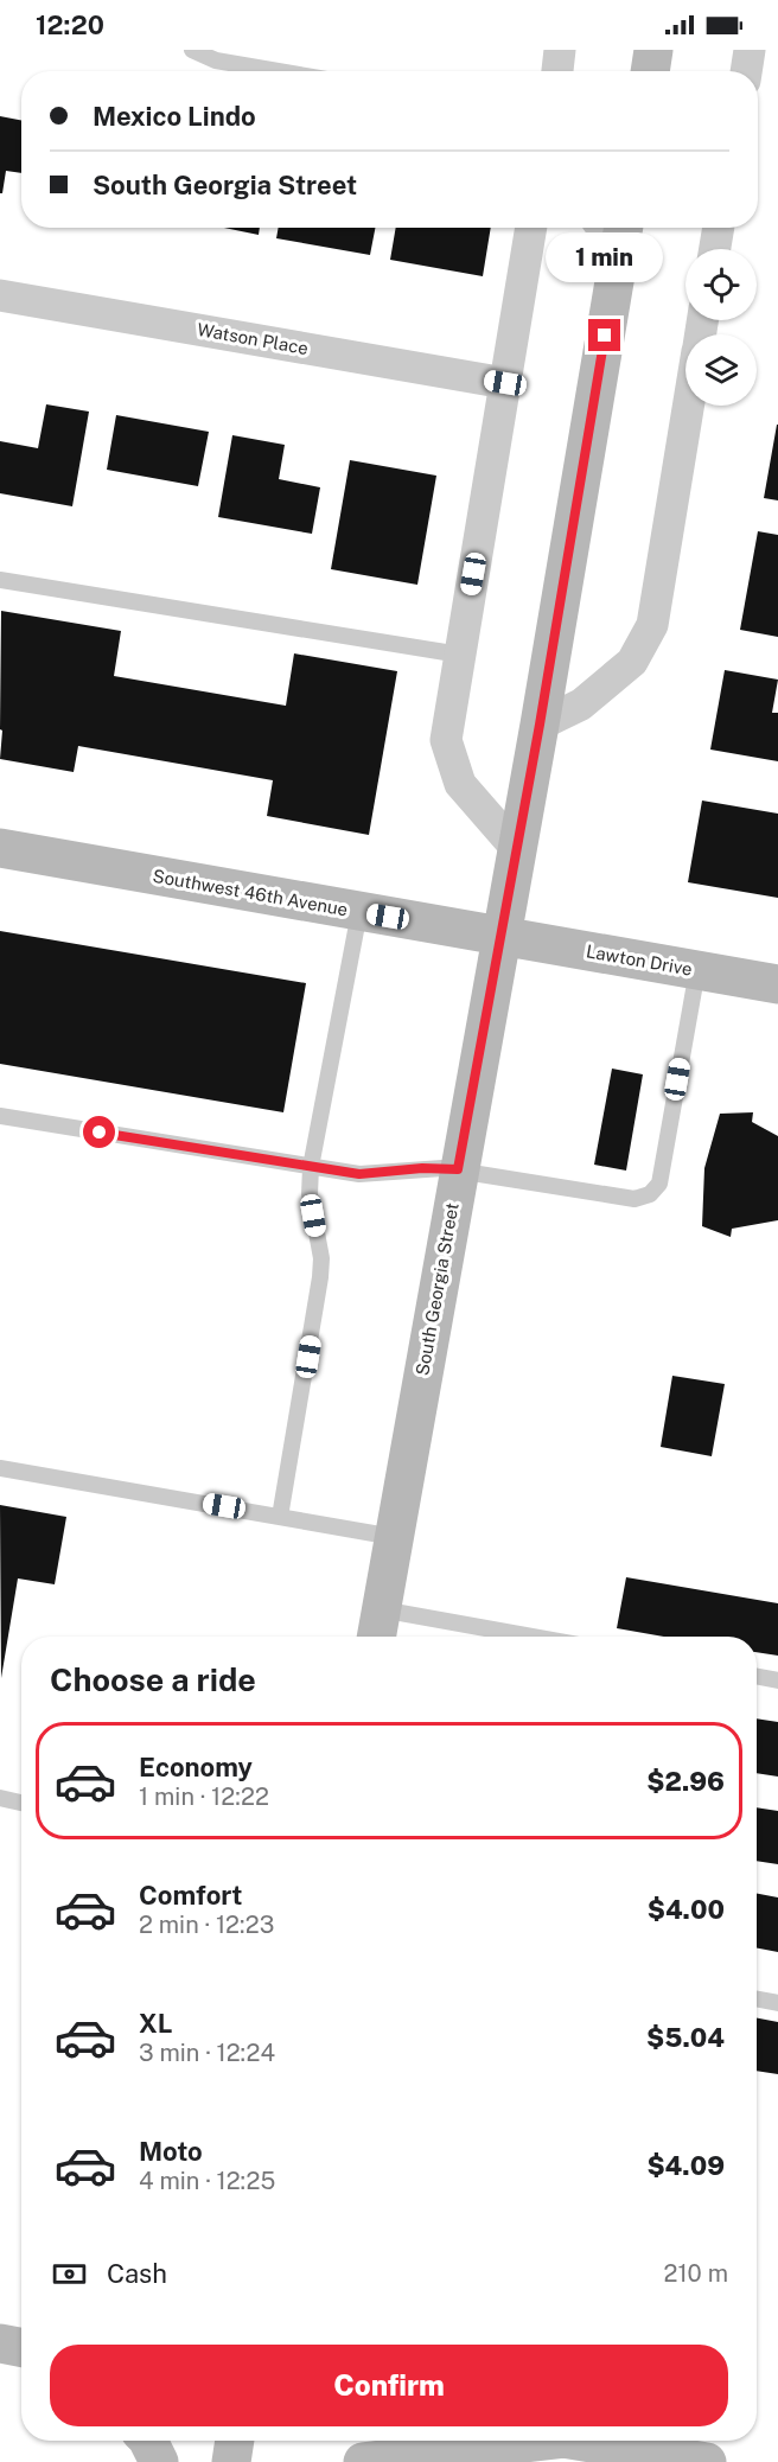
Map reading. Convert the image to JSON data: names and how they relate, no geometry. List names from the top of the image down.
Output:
{
  "streets": {
    "main road": ["Southwest 46th Avenue", "Lawton Drive", "South Georgia Street"],
    "street": ["Watson Place"]
  },
  "crossings": [
    ["Southwest 46th Avenue", "Lawton Drive"],
    ["Southwest 46th Avenue", "South Georgia Street"],
    ["Lawton Drive", "South Georgia Street"]
  ],
  "page": {
    "status": "12:20",
    "banner": ["Mexico Lindo", "South Georgia Street"],
    "bubble": "1 min",
    "heading": "Choose a ride",
    "list": [
      {
        "name": "Economy",
        "note": "1 min · 12:22",
        "value": "$2.96"
      },
      {
        "name": "Comfort",
        "note": "2 min · 12:23",
        "value": "$4.00"
      },
      {
        "name": "XL",
        "note": "3 min · 12:24",
        "value": "$5.04"
      },
      {
        "name": "Moto",
        "note": "4 min · 12:25",
        "value": "$4.09"
      }
    ],
    "pay": ["Cash", "210 m"],
    "buttons": "Confirm"
  }
}
